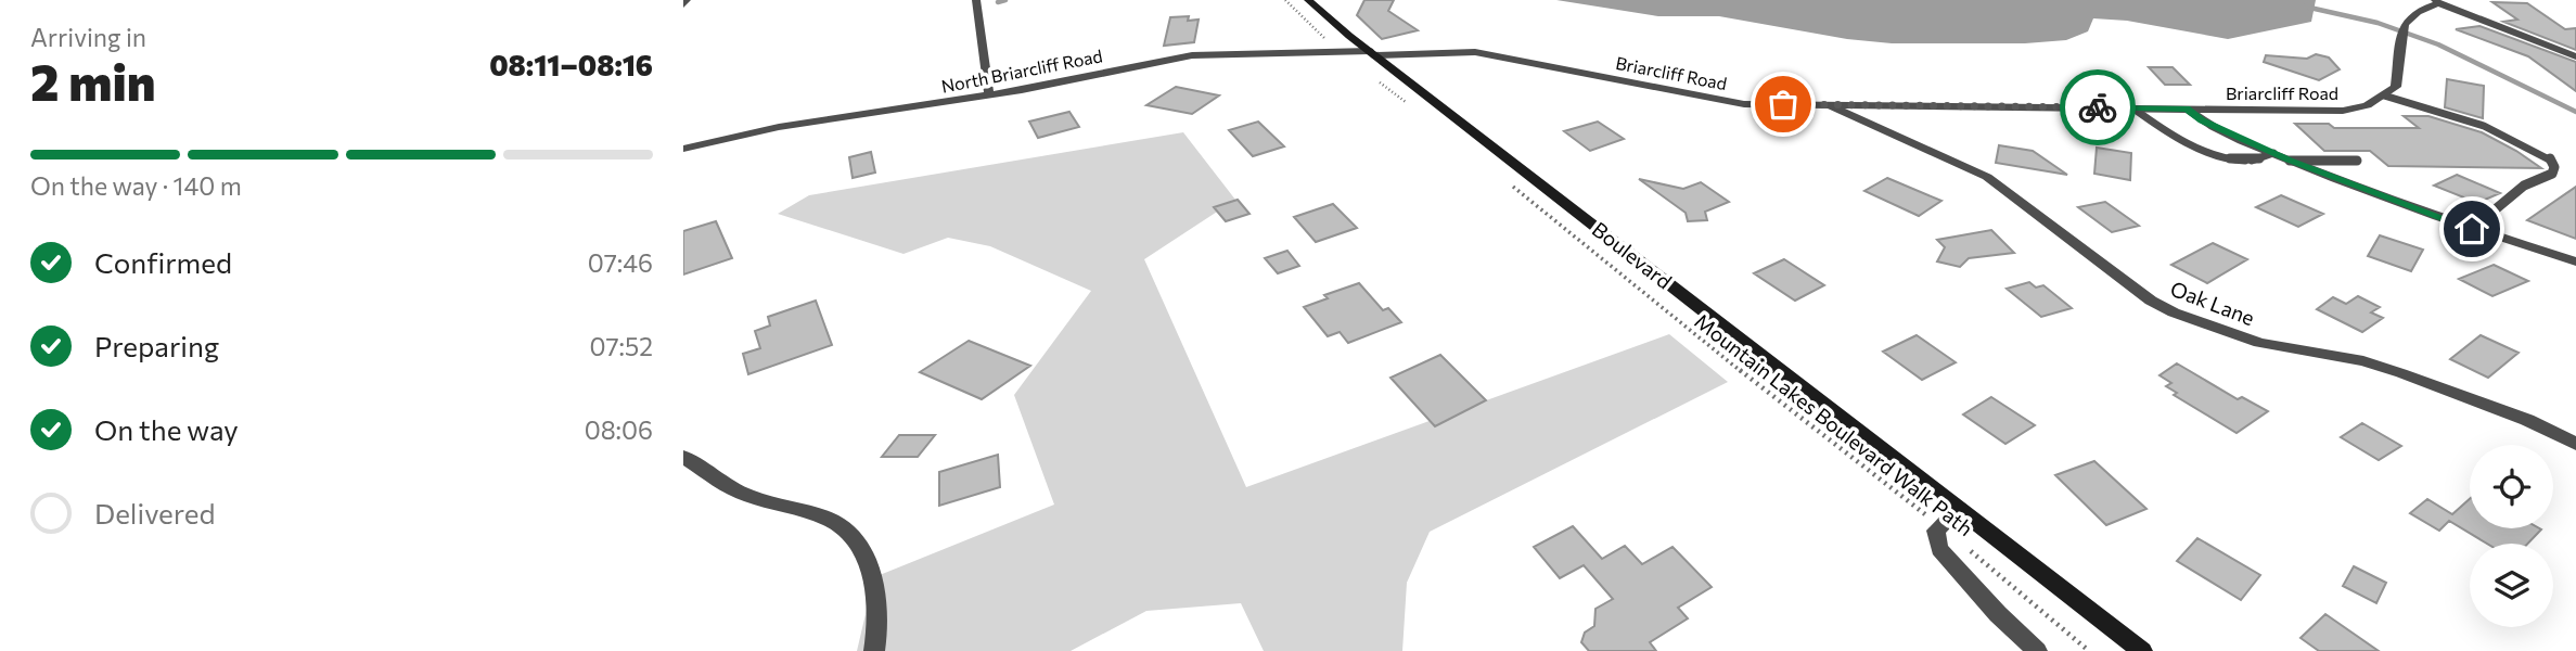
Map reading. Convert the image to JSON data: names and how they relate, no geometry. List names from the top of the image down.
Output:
{
  "streets": {
    "main road": ["Boulevard"],
    "street": ["North Briarcliff Road", "Briarcliff Road", "Oak Lane"],
    "path": ["Mountain Lakes Boulevard Walk Path"]
  },
  "crossings": [
    ["North Briarcliff Road", "Briarcliff Road"],
    ["North Briarcliff Road", "Boulevard"],
    ["Briarcliff Road", "Boulevard"],
    ["Briarcliff Road", "Oak Lane"]
  ],
  "page": {
    "heading": ["2 min", "Arriving in", "08:11–08:16"],
    "bar": "On the way · 140 m",
    "list": [
      ["Confirmed", "07:46"],
      ["Preparing", "07:52"],
      ["On the way", "08:06"],
      "Delivered"
    ]
  }
}
